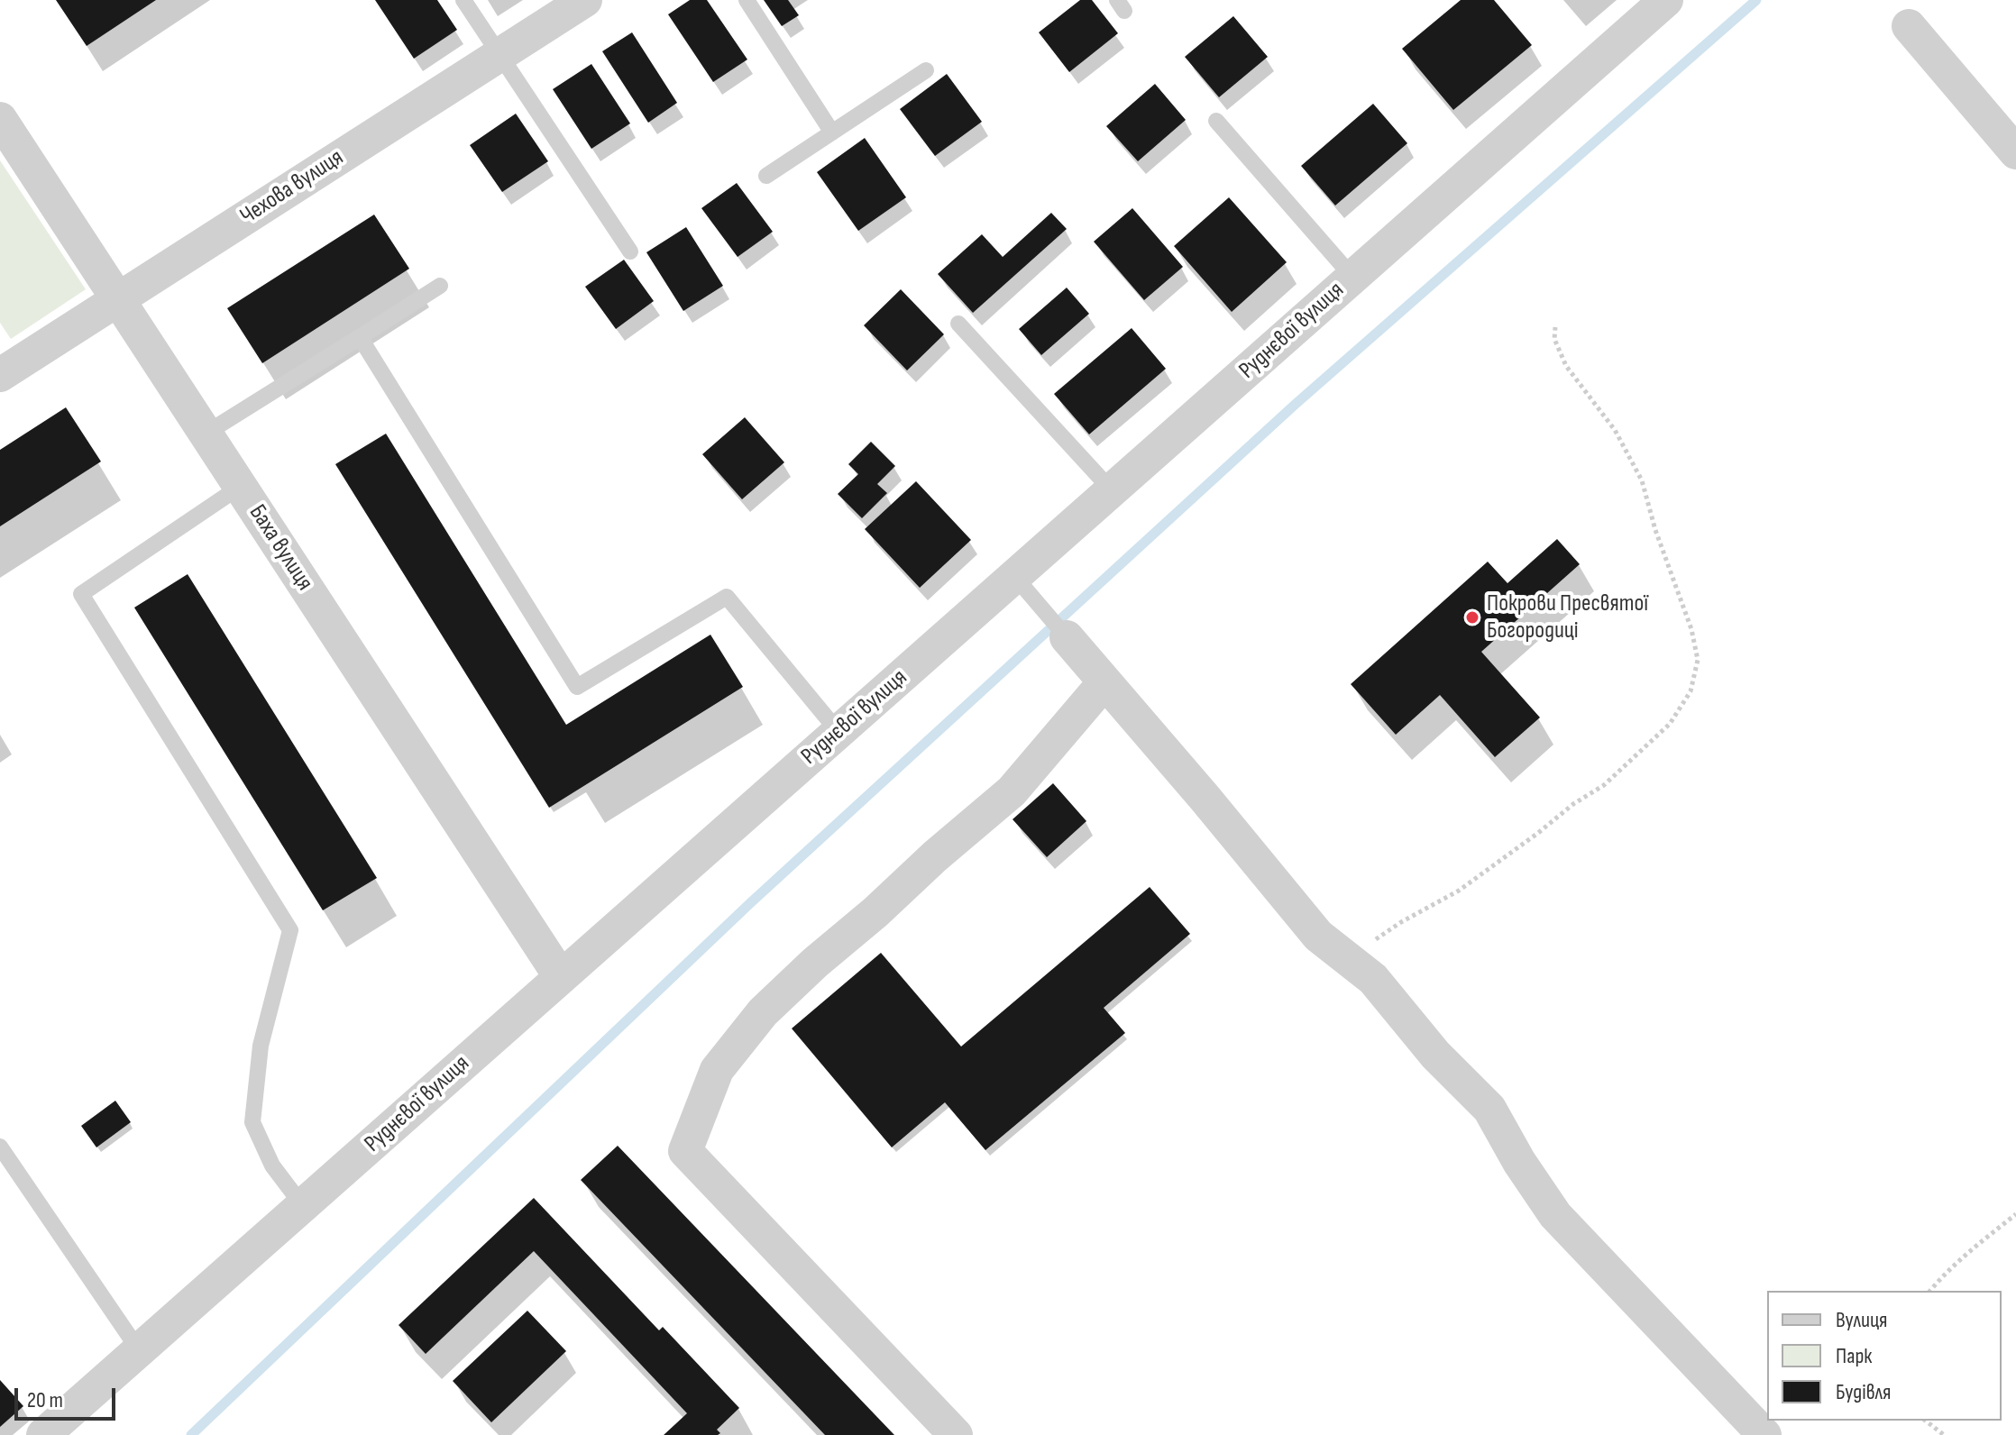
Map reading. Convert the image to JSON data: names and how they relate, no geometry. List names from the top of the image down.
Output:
{
  "streets": {
    "street": ["Чехова вулиця", "Руднєвої вулиця", "Баха вулиця"]
  },
  "crossings": [
    ["Чехова вулиця", "Баха вулиця"],
    ["Руднєвої вулиця", "Баха вулиця"]
  ],
  "places": ["Покрови Пресвятої Богородиці"],
  "legend": ["Вулиця", "Парк", "Будівля"],
  "scale_bar": "20 m"
}
